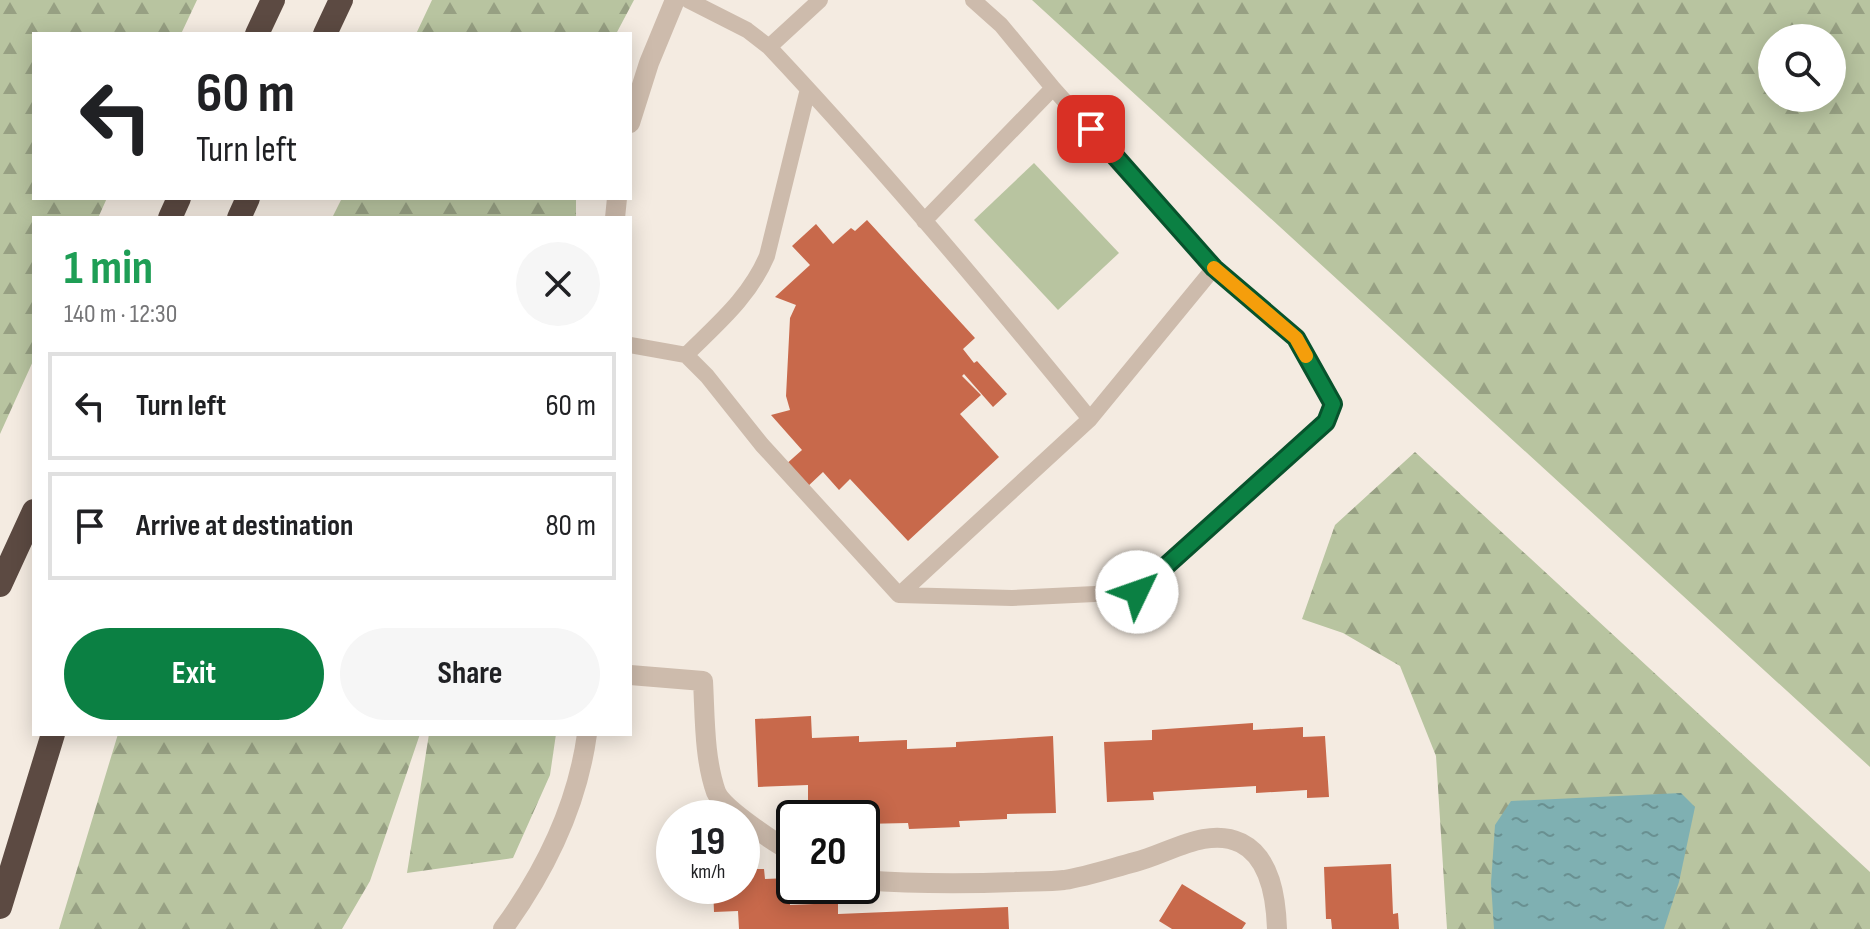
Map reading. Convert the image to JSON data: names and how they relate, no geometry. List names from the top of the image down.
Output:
{
  "page": {
    "turn": ["60 m", "Turn left"],
    "heading": ["1 min", "140 m · 12:30"],
    "list": [
      {
        "name": "Turn left",
        "value": "60 m"
      },
      {
        "name": "Arrive at destination",
        "value": "80 m"
      }
    ],
    "buttons": ["Exit", "Share"],
    "speed": "19 km/h",
    "limit": "20"
  }
}
